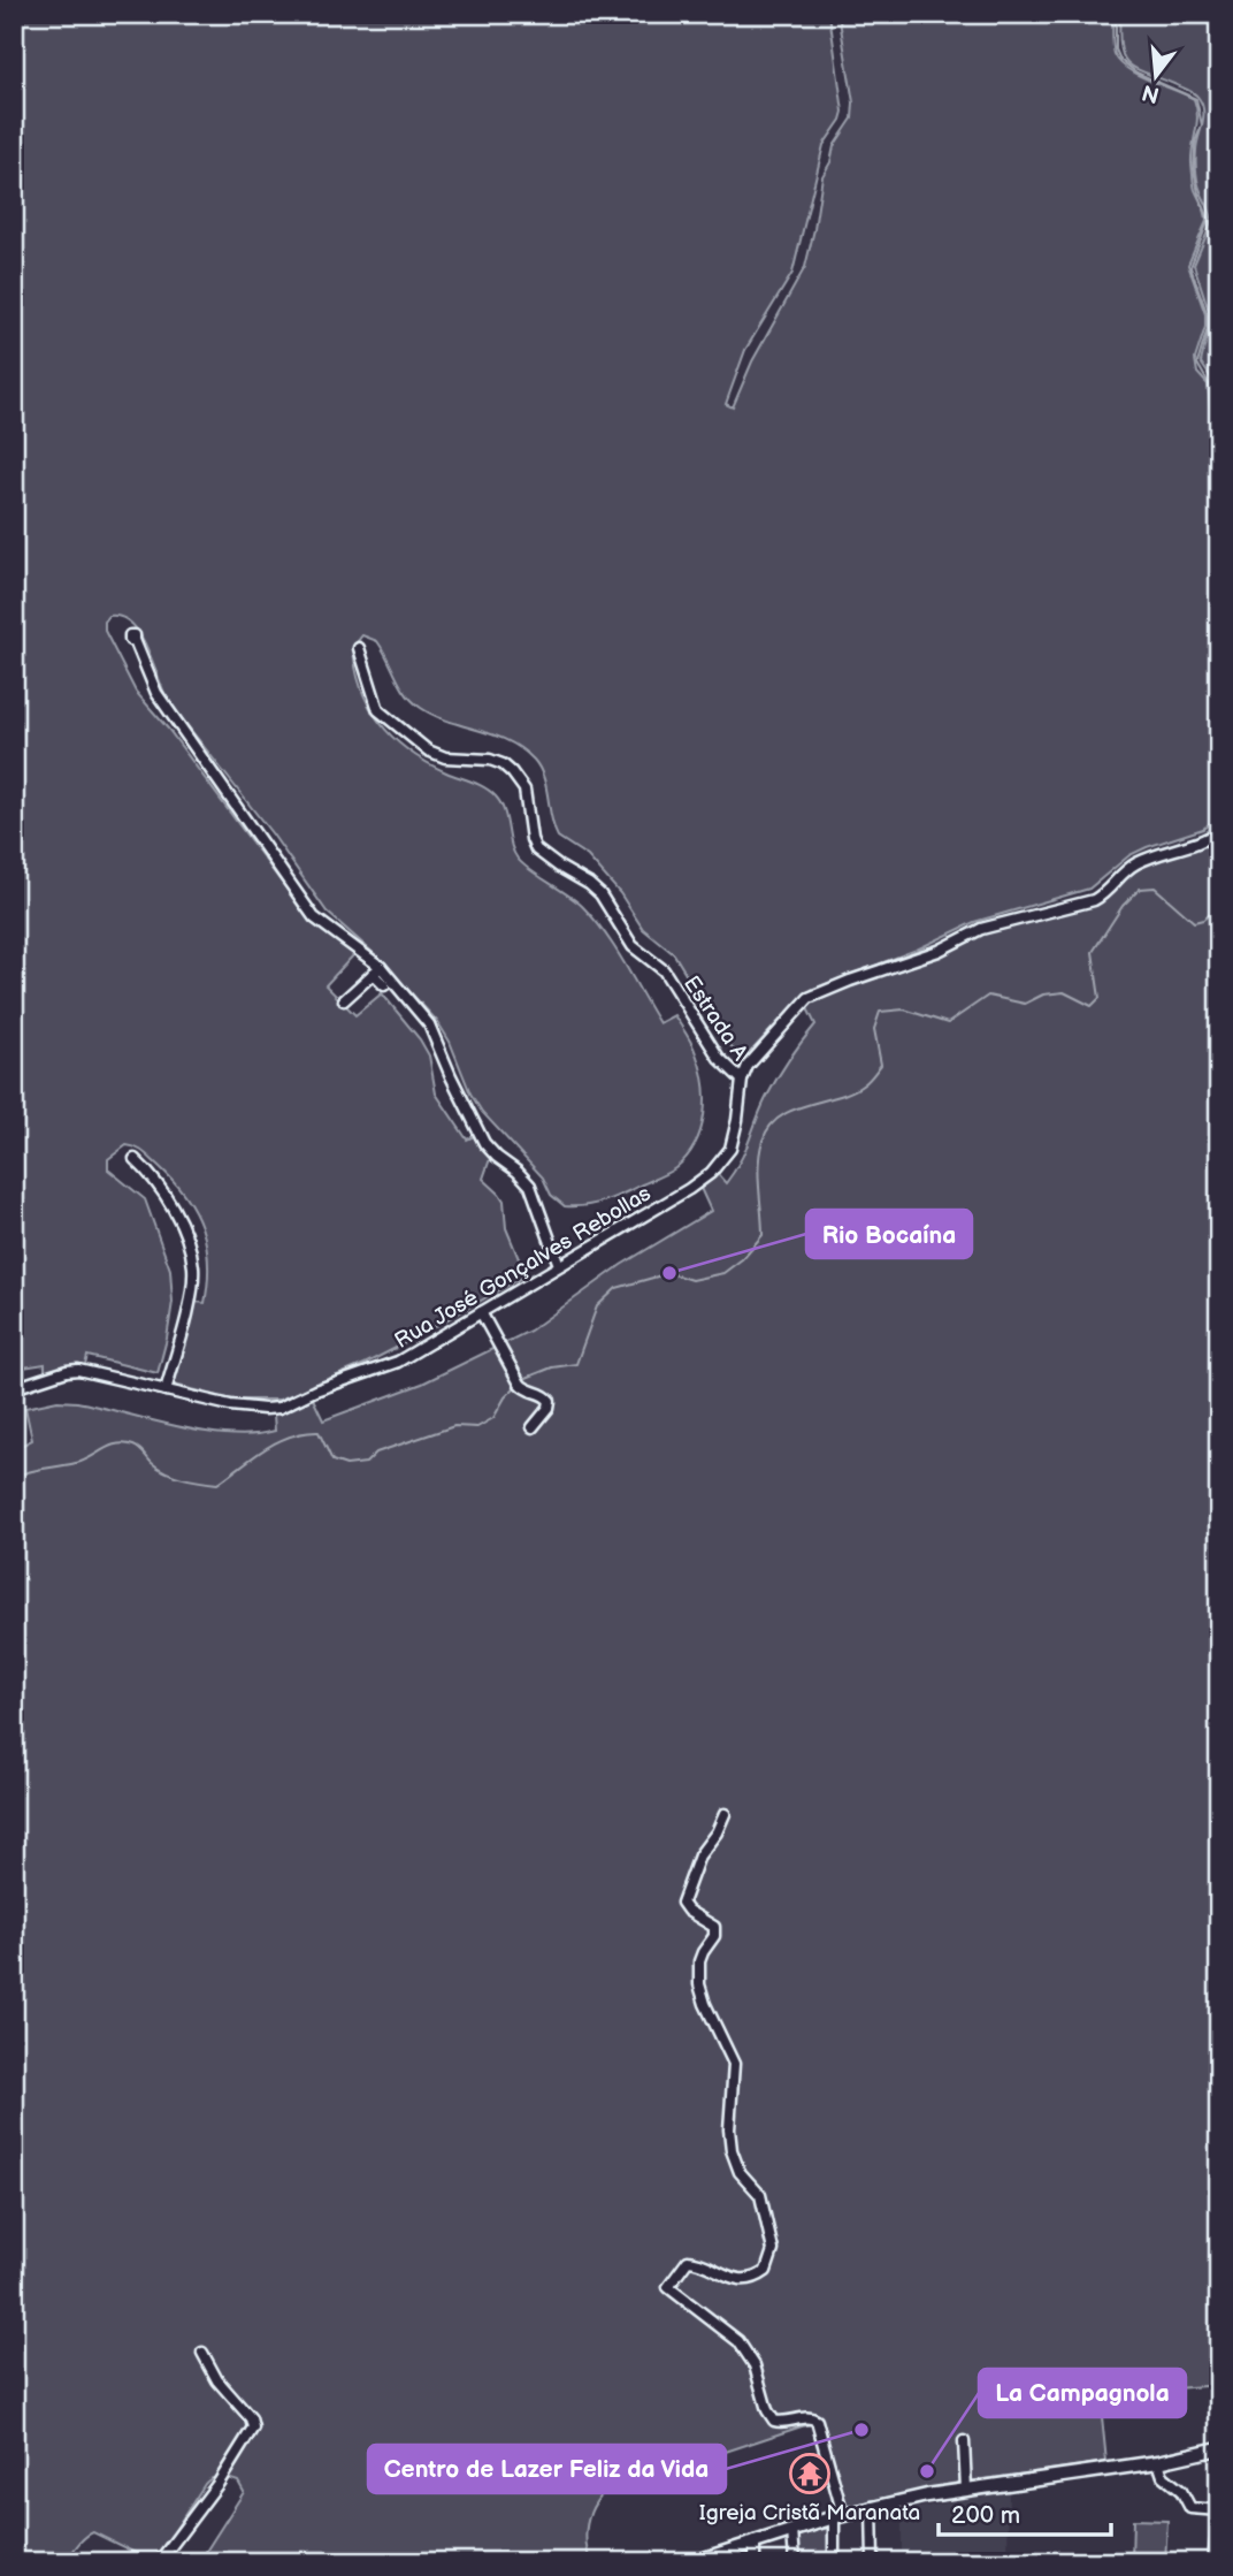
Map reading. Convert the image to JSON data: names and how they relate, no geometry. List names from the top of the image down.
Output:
{
  "streets": {
    "street": ["Estrada A", "Rua José Gonçalves Rebollas"]
  },
  "crossings": [
    ["Estrada A", "Rua José Gonçalves Rebollas"]
  ],
  "places": {
    "other": ["Rio Bocaína", "Centro de Lazer Feliz da Vida", "La Campagnola"],
    "temple": ["Igreja Cristã Maranata"]
  },
  "scale_bar": "200 m",
  "north": "bottom"
}
